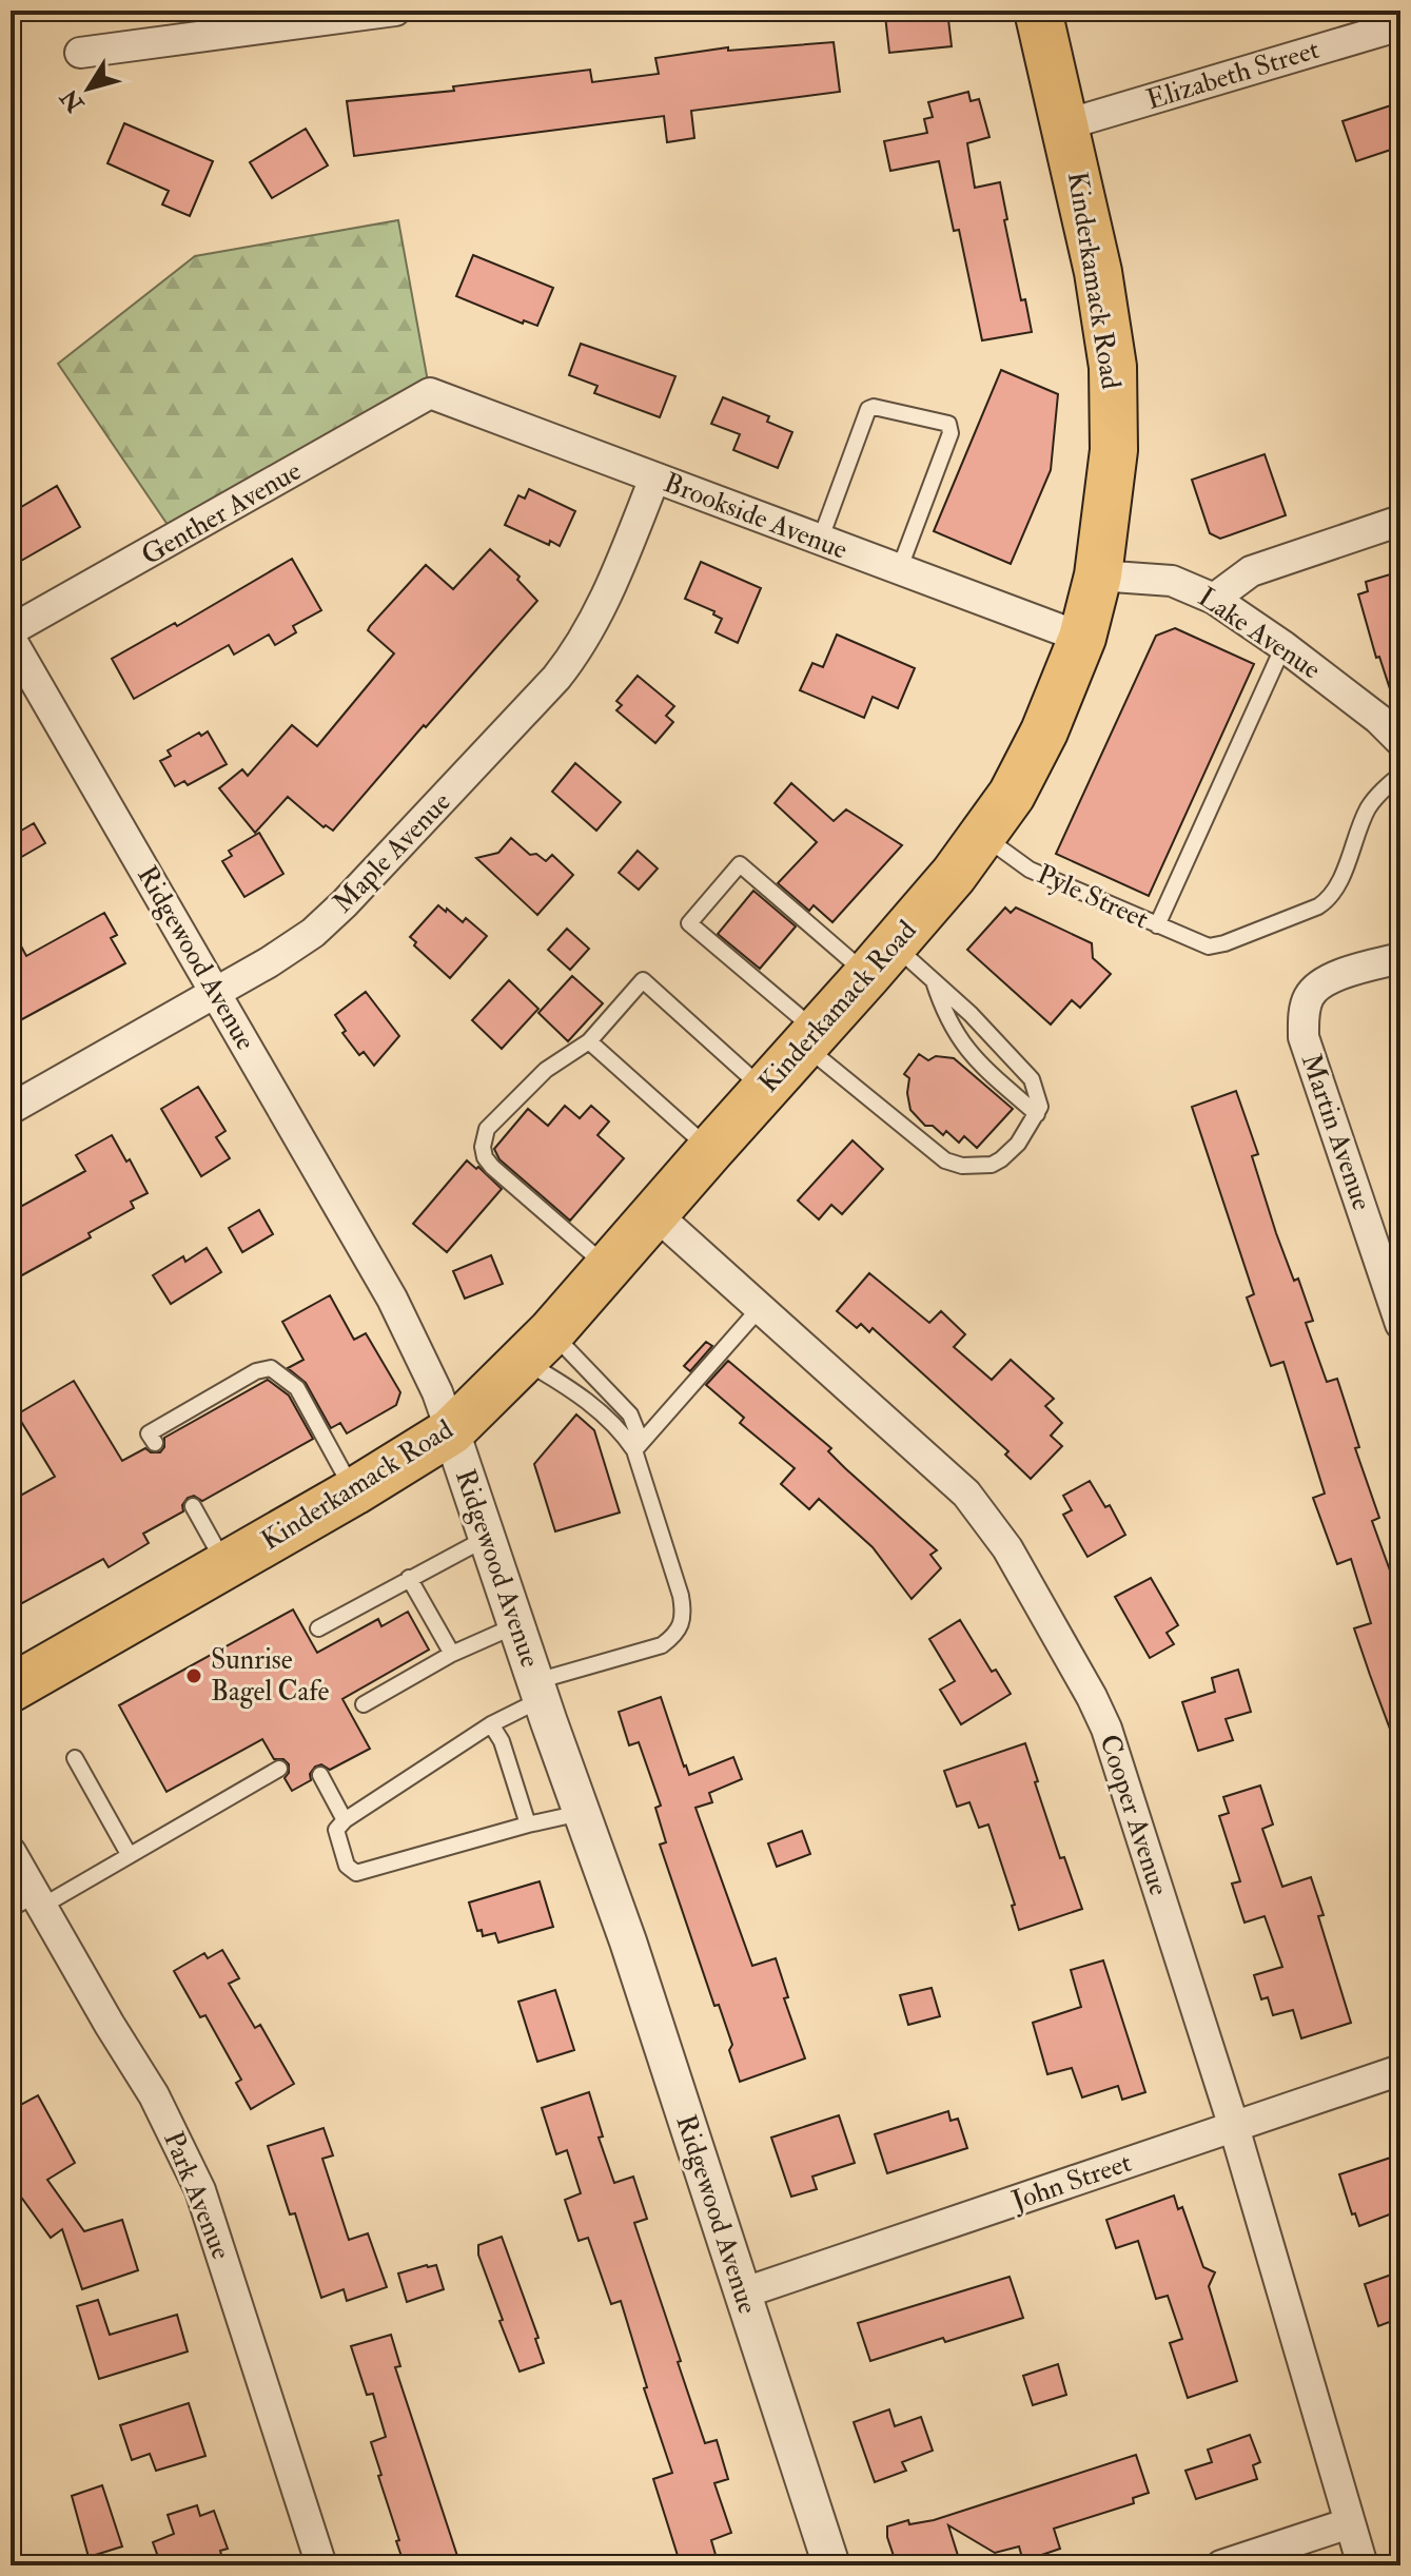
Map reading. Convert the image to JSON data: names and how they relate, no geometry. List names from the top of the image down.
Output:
{
  "streets": {
    "main road": ["Kinderkamack Road"],
    "street": [
      "Elizabeth Street",
      "Genther Avenue",
      "Brookside Avenue",
      "Lake Avenue",
      "Maple Avenue",
      "Ridgewood Avenue",
      "Martin Avenue",
      "Cooper Avenue",
      "John Street",
      "Park Avenue"
    ],
    "lane": ["Pyle Street"]
  },
  "crossings": [
    ["Elizabeth Street", "Kinderkamack Road"],
    ["Kinderkamack Road", "Brookside Avenue"],
    ["Kinderkamack Road", "Lake Avenue"],
    ["Kinderkamack Road", "Pyle Street"],
    ["Kinderkamack Road", "Ridgewood Avenue"],
    ["Kinderkamack Road", "Cooper Avenue"],
    ["Genther Avenue", "Brookside Avenue"],
    ["Brookside Avenue", "Maple Avenue"],
    ["Maple Avenue", "Ridgewood Avenue"],
    ["Ridgewood Avenue", "John Street"],
    ["Cooper Avenue", "John Street"]
  ],
  "places": ["Sunrise Bagel Cafe"],
  "north": "bottom left"
}
